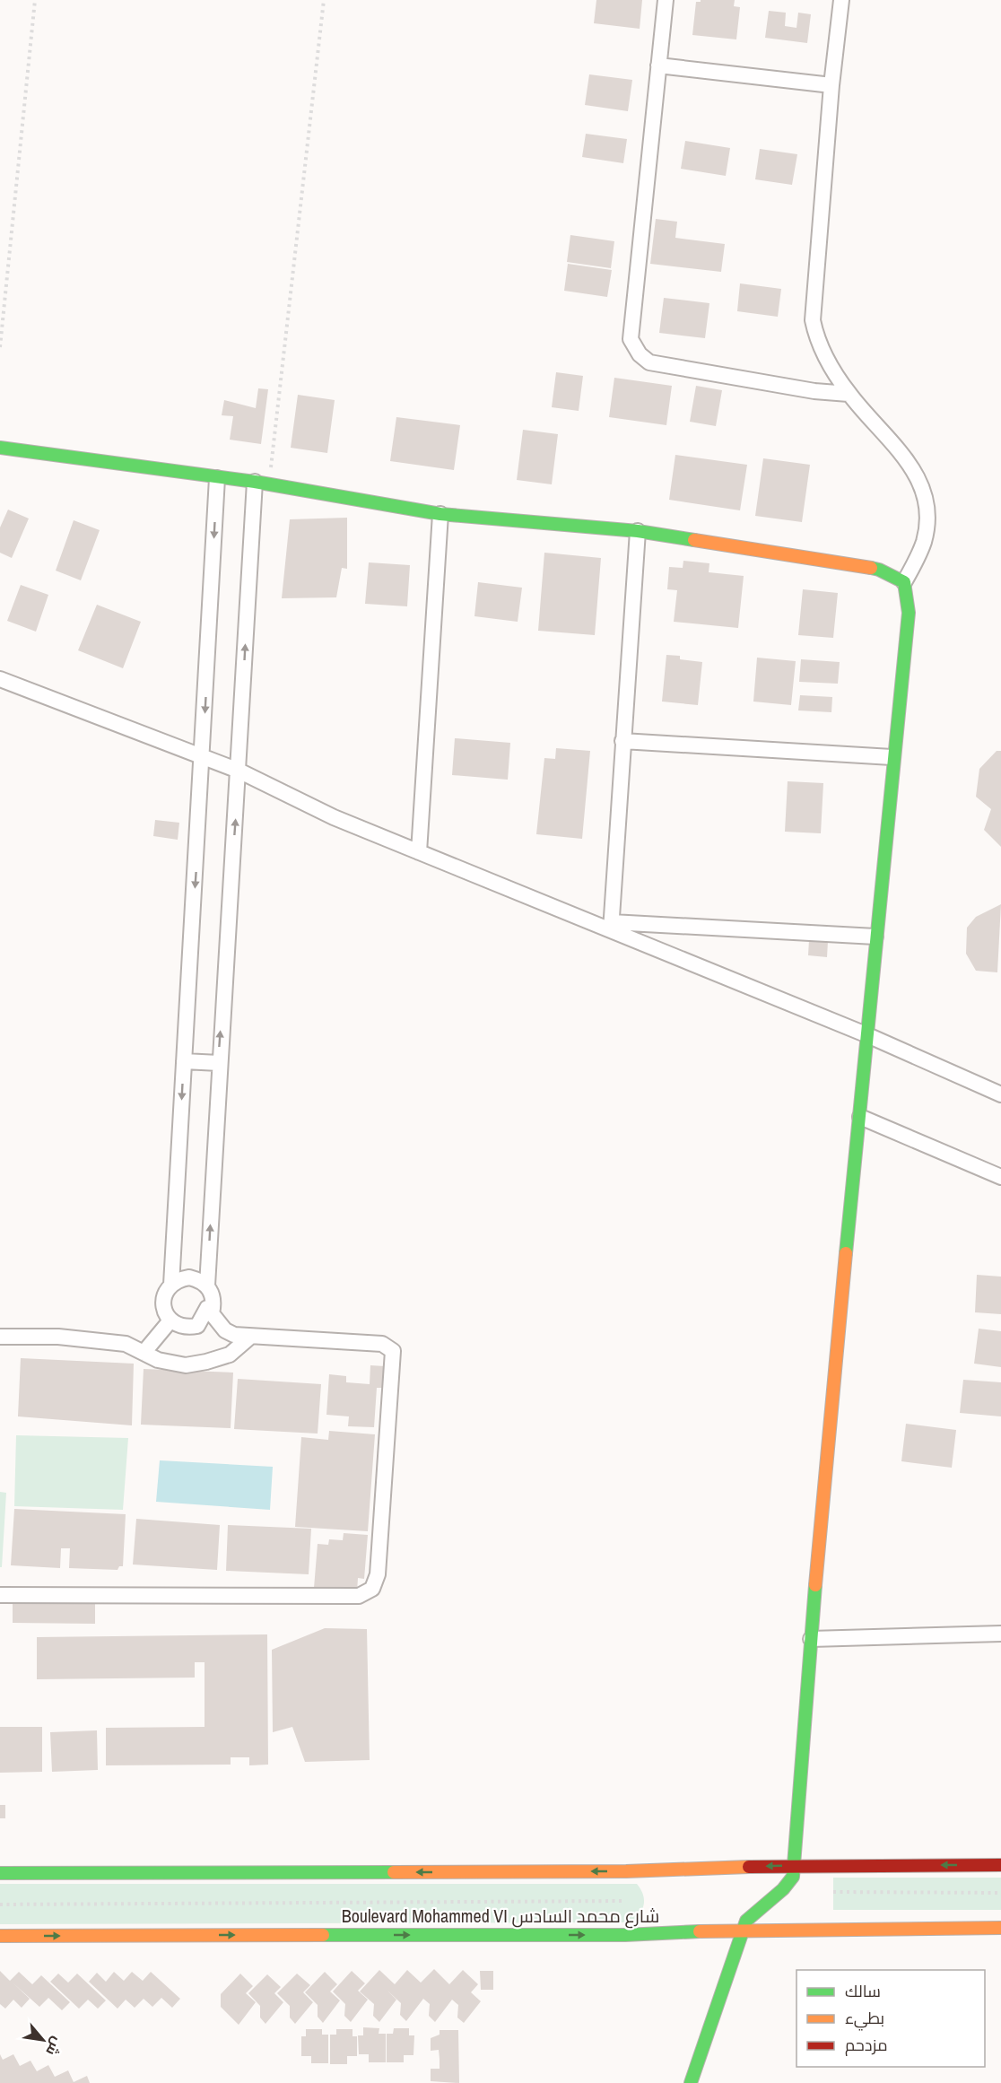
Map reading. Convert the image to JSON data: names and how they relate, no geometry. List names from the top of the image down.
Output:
{
  "streets": {
    "street": ["Boulevard Mohammed VI شارع محمد السادس"]
  },
  "legend": ["سالك", "بطيء", "مزدحم"],
  "north": "bottom right"
}
